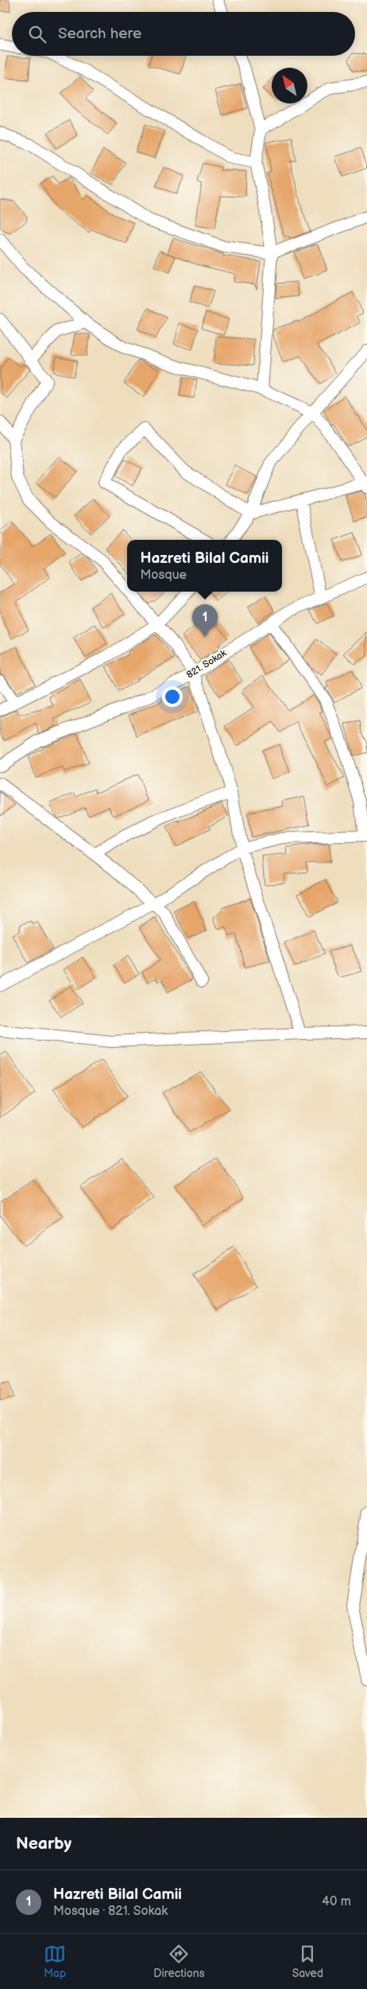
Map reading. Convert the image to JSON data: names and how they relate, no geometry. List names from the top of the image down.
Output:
{
  "streets": {
    "street": ["821. Sokak"]
  },
  "north": "top left",
  "page": {
    "search": "Search here",
    "popup": ["Hazreti Bilal Camii", "Mosque"],
    "pins": "1",
    "heading": "Nearby",
    "list": [
      {
        "mark": "1",
        "name": "Hazreti Bilal Camii",
        "note": "Mosque · 821. Sokak",
        "value": "40 m"
      }
    ],
    "nav": ["Map", "Directions", "Saved"]
  }
}
